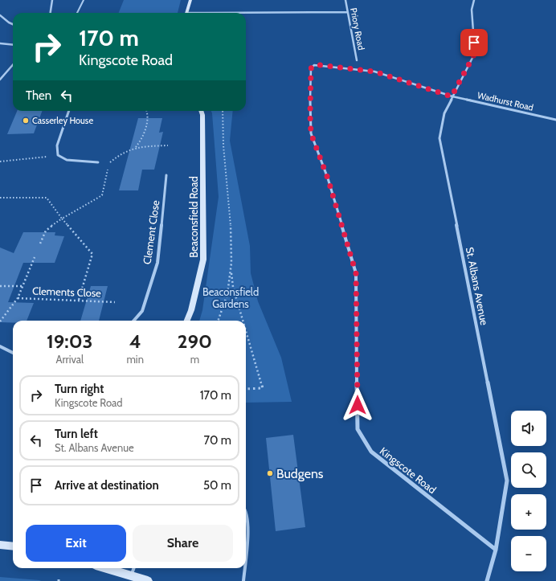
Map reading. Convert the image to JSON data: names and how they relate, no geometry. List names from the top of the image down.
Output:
{
  "streets": {
    "main road": ["Beaconsfield Road"],
    "street": [
      "Priory Road",
      "Wadhurst Road",
      "Clement Close",
      "St. Albans Avenue",
      "Kingscote Road"
    ],
    "path": ["Clements Close"]
  },
  "crossings": [
    ["Wadhurst Road", "St. Albans Avenue"],
    ["Wadhurst Road", "Kingscote Road"],
    ["St. Albans Avenue", "Kingscote Road"]
  ],
  "parks": ["Beaconsfield Gardens"],
  "places": ["Casserley House", "Budgens"],
  "page": {
    "turn": ["170 m", "Kingscote Road"],
    "then": "Then",
    "eta": [
      "19:03",
      "Arrival",
      "4",
      "min",
      "290",
      "m"
    ],
    "list": [
      {
        "name": "Turn right",
        "note": "Kingscote Road",
        "value": "170 m"
      },
      {
        "name": "Turn left",
        "note": "St. Albans Avenue",
        "value": "70 m"
      },
      {
        "name": "Arrive at destination",
        "value": "50 m"
      }
    ],
    "map_buttons": ["+", "−"],
    "buttons": ["Exit", "Share"]
  }
}
